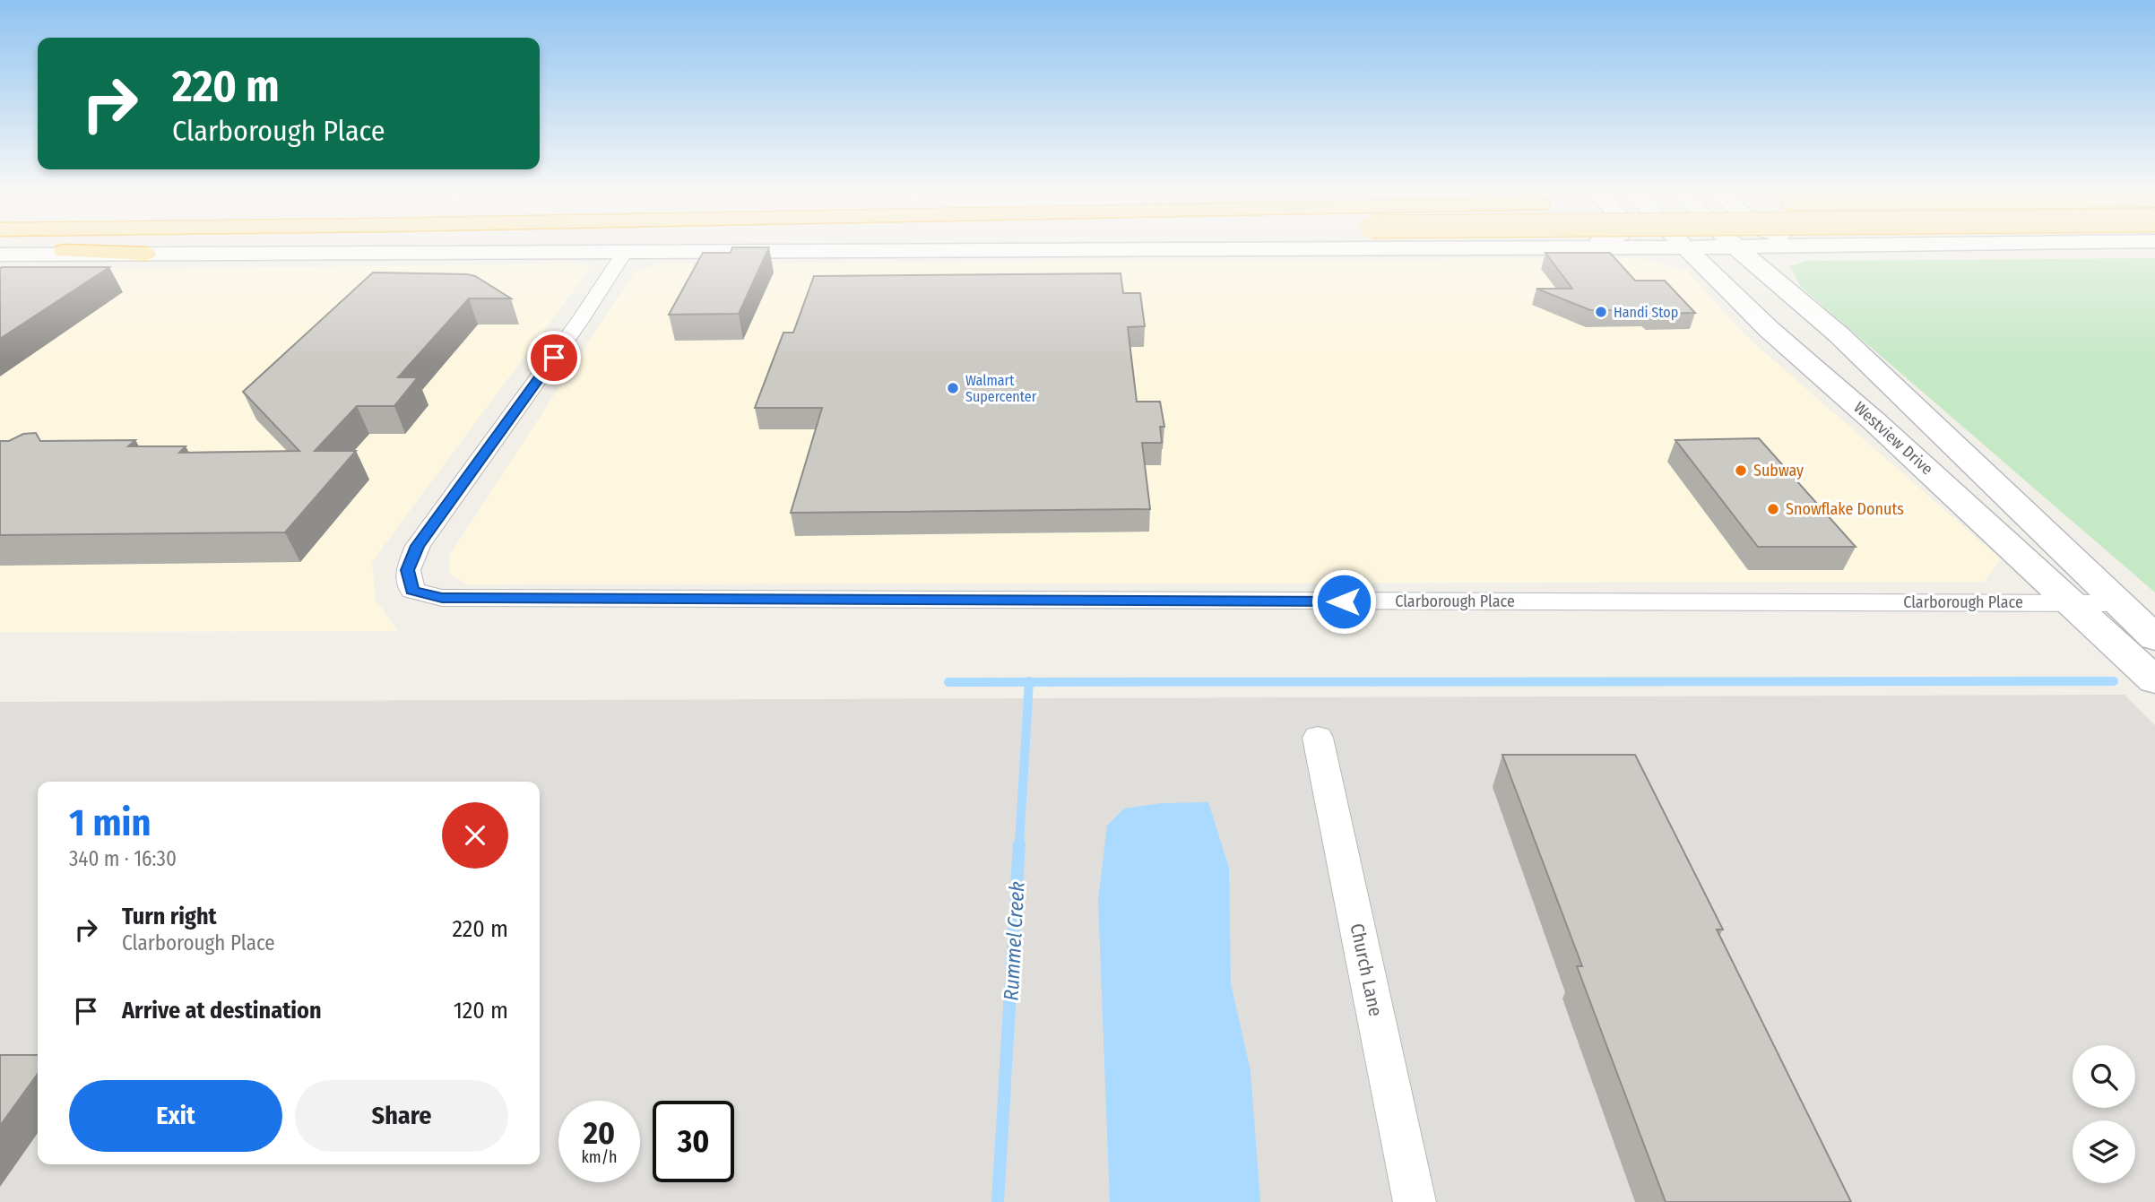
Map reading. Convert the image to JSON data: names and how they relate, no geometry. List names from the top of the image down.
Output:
{
  "streets": {
    "main road": ["Westview Drive"],
    "street": ["Clarborough Place", "Church Lane"]
  },
  "crossings": [
    ["Westview Drive", "Clarborough Place"]
  ],
  "water": ["Rummel Creek"],
  "places": [
    "Handi Stop",
    "Walmart Supercenter",
    "Subway",
    "Snowflake Donuts"
  ],
  "page": {
    "turn": ["220 m", "Clarborough Place"],
    "heading": ["1 min", "340 m · 16:30"],
    "list": [
      {
        "name": "Turn right",
        "note": "Clarborough Place",
        "value": "220 m"
      },
      {
        "name": "Arrive at destination",
        "value": "120 m"
      }
    ],
    "buttons": ["Exit", "Share"],
    "speed": "20 km/h",
    "limit": "30"
  }
}
